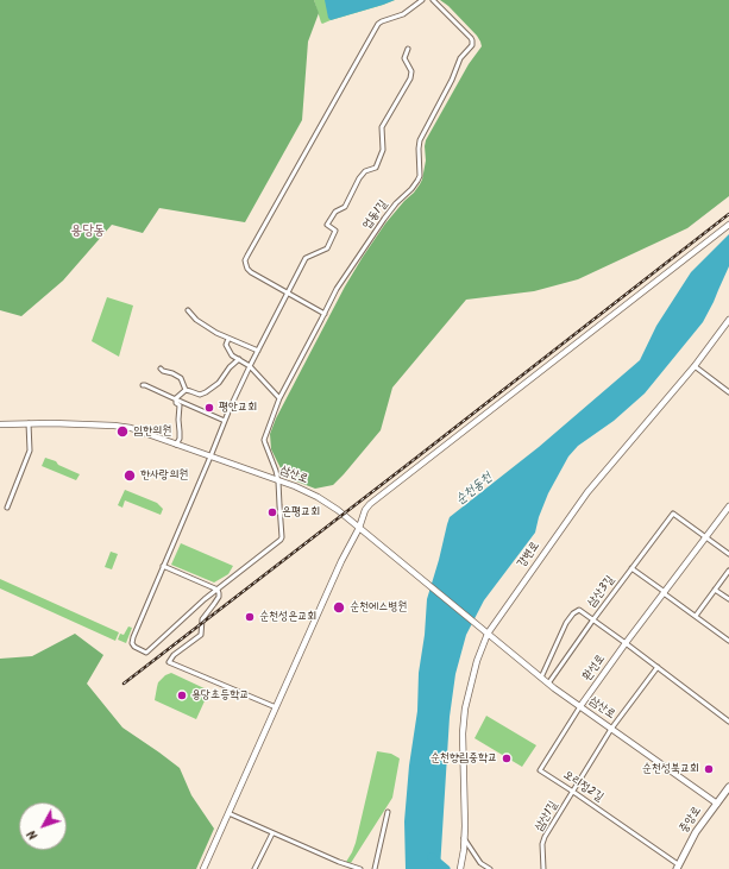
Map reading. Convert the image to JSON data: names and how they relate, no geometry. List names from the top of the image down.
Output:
{
  "streets": {
    "main road": [
      "삼산로",
      "강변로",
      "환선로",
      "중앙로"
    ],
    "street": [
      "업동1길",
      "삼산3길",
      "오리정2길",
      "삼산1길"
    ]
  },
  "crossings": [
    ["업동1길", "삼산로"],
    ["삼산로", "강변로"],
    ["삼산로", "삼산3길"],
    ["삼산로", "환선로"],
    ["삼산로", "오리정2길"],
    ["삼산로", "삼산1길"],
    ["삼산로", "중앙로"],
    ["삼산3길", "환선로"],
    ["환선로", "오리정2길"],
    ["오리정2길", "삼산1길"],
    ["오리정2길", "중앙로"]
  ],
  "districts": ["용당동"],
  "water": ["순천동천"],
  "places": [
    "평안교회",
    "임한의원",
    "한사랑의원",
    "은평교회",
    "순천에스병원",
    "순천성은교회",
    "용당초등학교",
    "순천향림중학교",
    "순천성북교회"
  ],
  "north": "bottom left"
}
